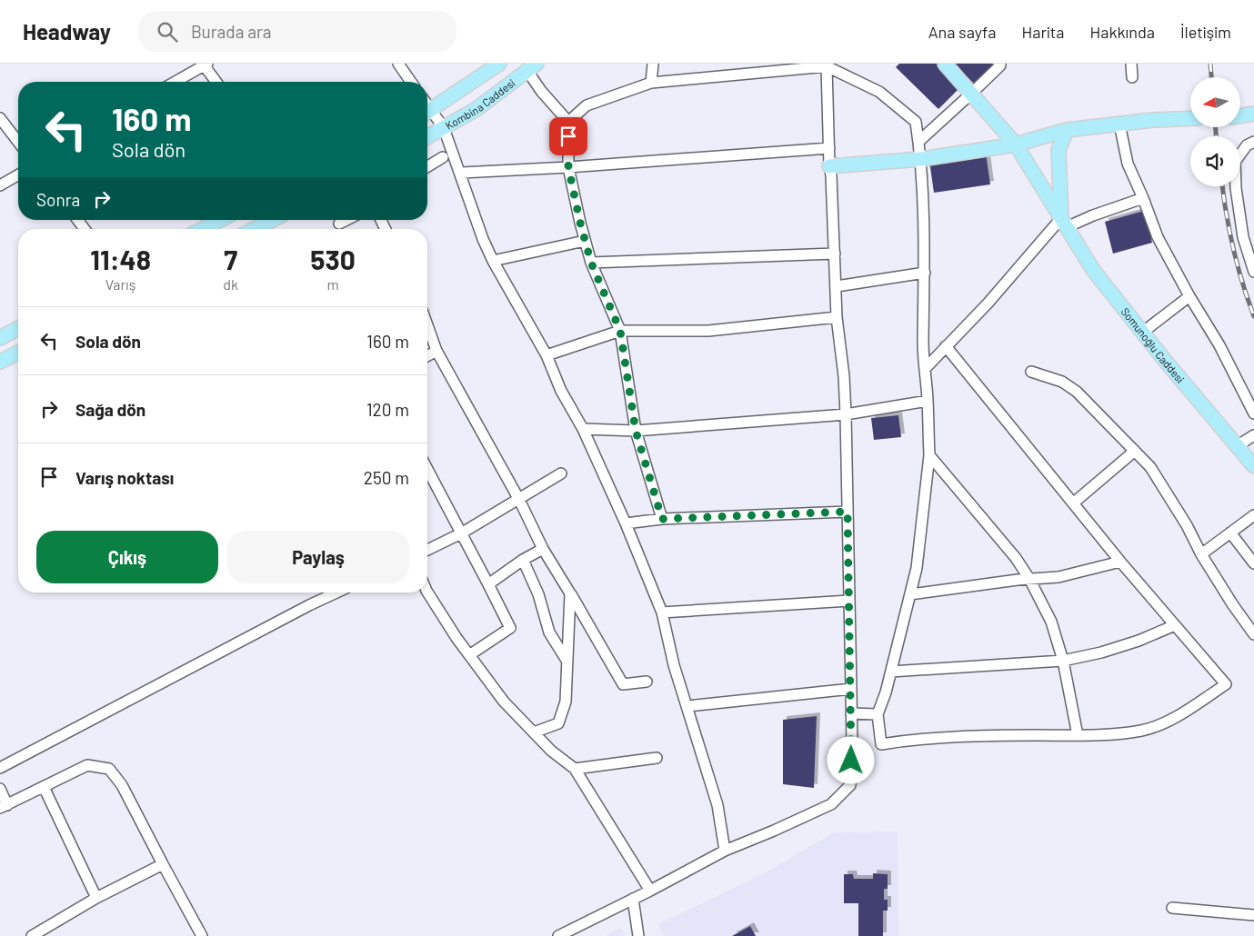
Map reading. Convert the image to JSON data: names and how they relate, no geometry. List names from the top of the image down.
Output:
{
  "streets": {
    "main road": ["Kombina Caddesi", "Somunoğlu Caddesi"]
  },
  "north": "left",
  "page": {
    "header": "Headway",
    "search": "Burada ara",
    "nav": [
      "Ana sayfa",
      "Harita",
      "Hakkında",
      "İletişim"
    ],
    "turn": ["160 m", "Sola dön"],
    "then": "Sonra",
    "eta": [
      "11:48",
      "Varış",
      "7",
      "dk",
      "530",
      "m"
    ],
    "list": [
      {
        "name": "Sola dön",
        "value": "160 m"
      },
      {
        "name": "Sağa dön",
        "value": "120 m"
      },
      {
        "name": "Varış noktası",
        "value": "250 m"
      }
    ],
    "buttons": ["Çıkış", "Paylaş"]
  }
}
